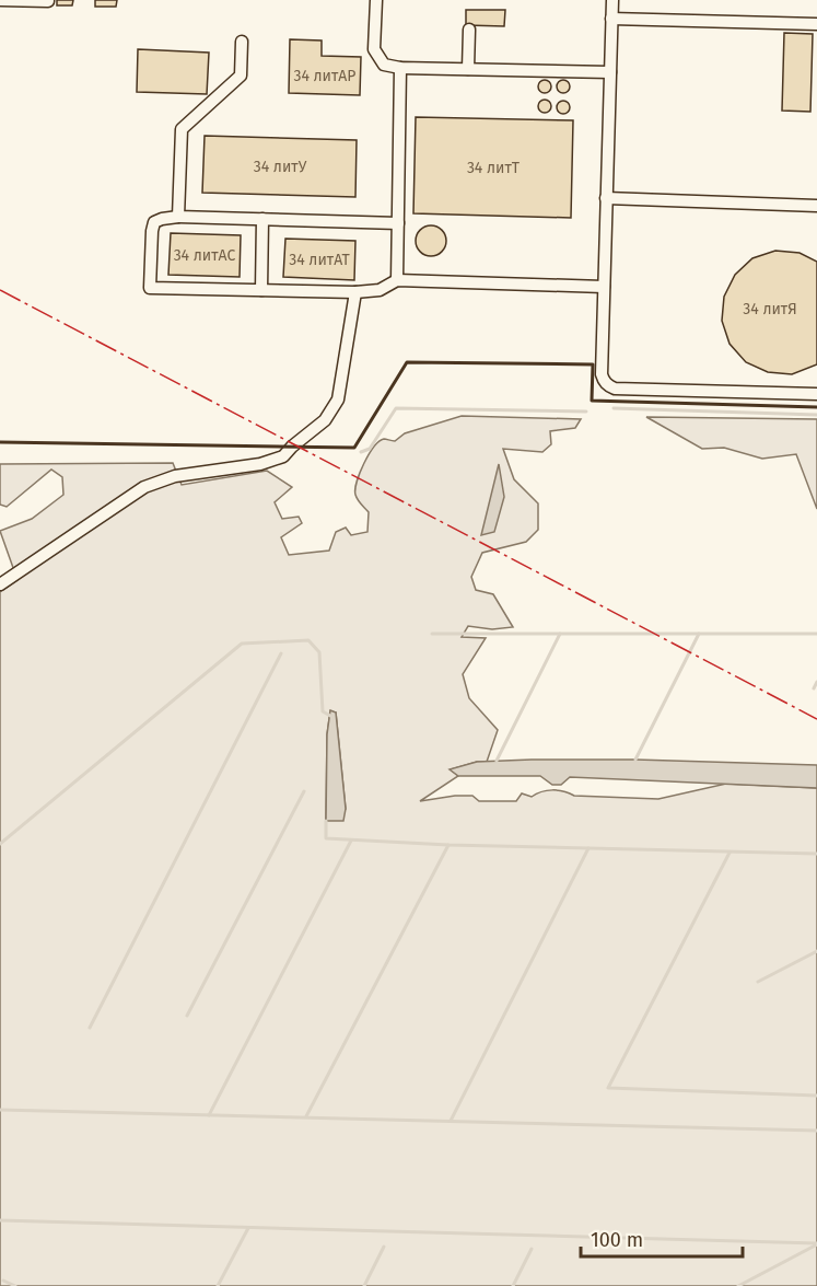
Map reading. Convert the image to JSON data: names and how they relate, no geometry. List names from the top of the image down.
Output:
{
  "house_numbers": [
    "34 литАР",
    "34 литУ",
    "34 литТ",
    "34 литАС",
    "34 литАТ",
    "34 литЯ"
  ],
  "scale_bar": "100 m"
}
